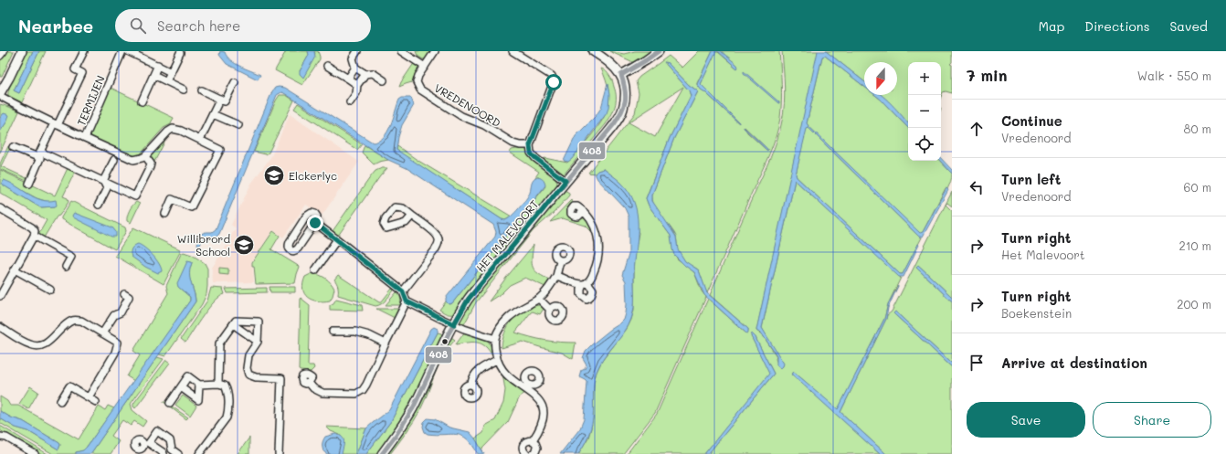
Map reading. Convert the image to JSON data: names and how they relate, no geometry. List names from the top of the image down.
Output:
{
  "streets": {
    "street": ["TERMIJEN", "VREDENOORD", "HET MALEVOORT"]
  },
  "places": {
    "school or university": ["Elckerlyc", "Willibrord School"]
  },
  "lines": ["transit line 408"],
  "north": "bottom",
  "page": {
    "header": "Nearbee",
    "search": "Search here",
    "nav": ["Map", "Directions", "Saved"],
    "heading": ["7 min", "Walk · 550 m"],
    "map_buttons": ["+", "−"],
    "list": [
      ["Continue", "Vredenoord", "80 m"],
      ["Turn left", "Vredenoord", "60 m"],
      ["Turn right", "Het Malevoort", "210 m"],
      ["Turn right", "Boekenstein", "200 m"],
      "Arrive at destination"
    ],
    "buttons": ["Save", "Share"]
  }
}
